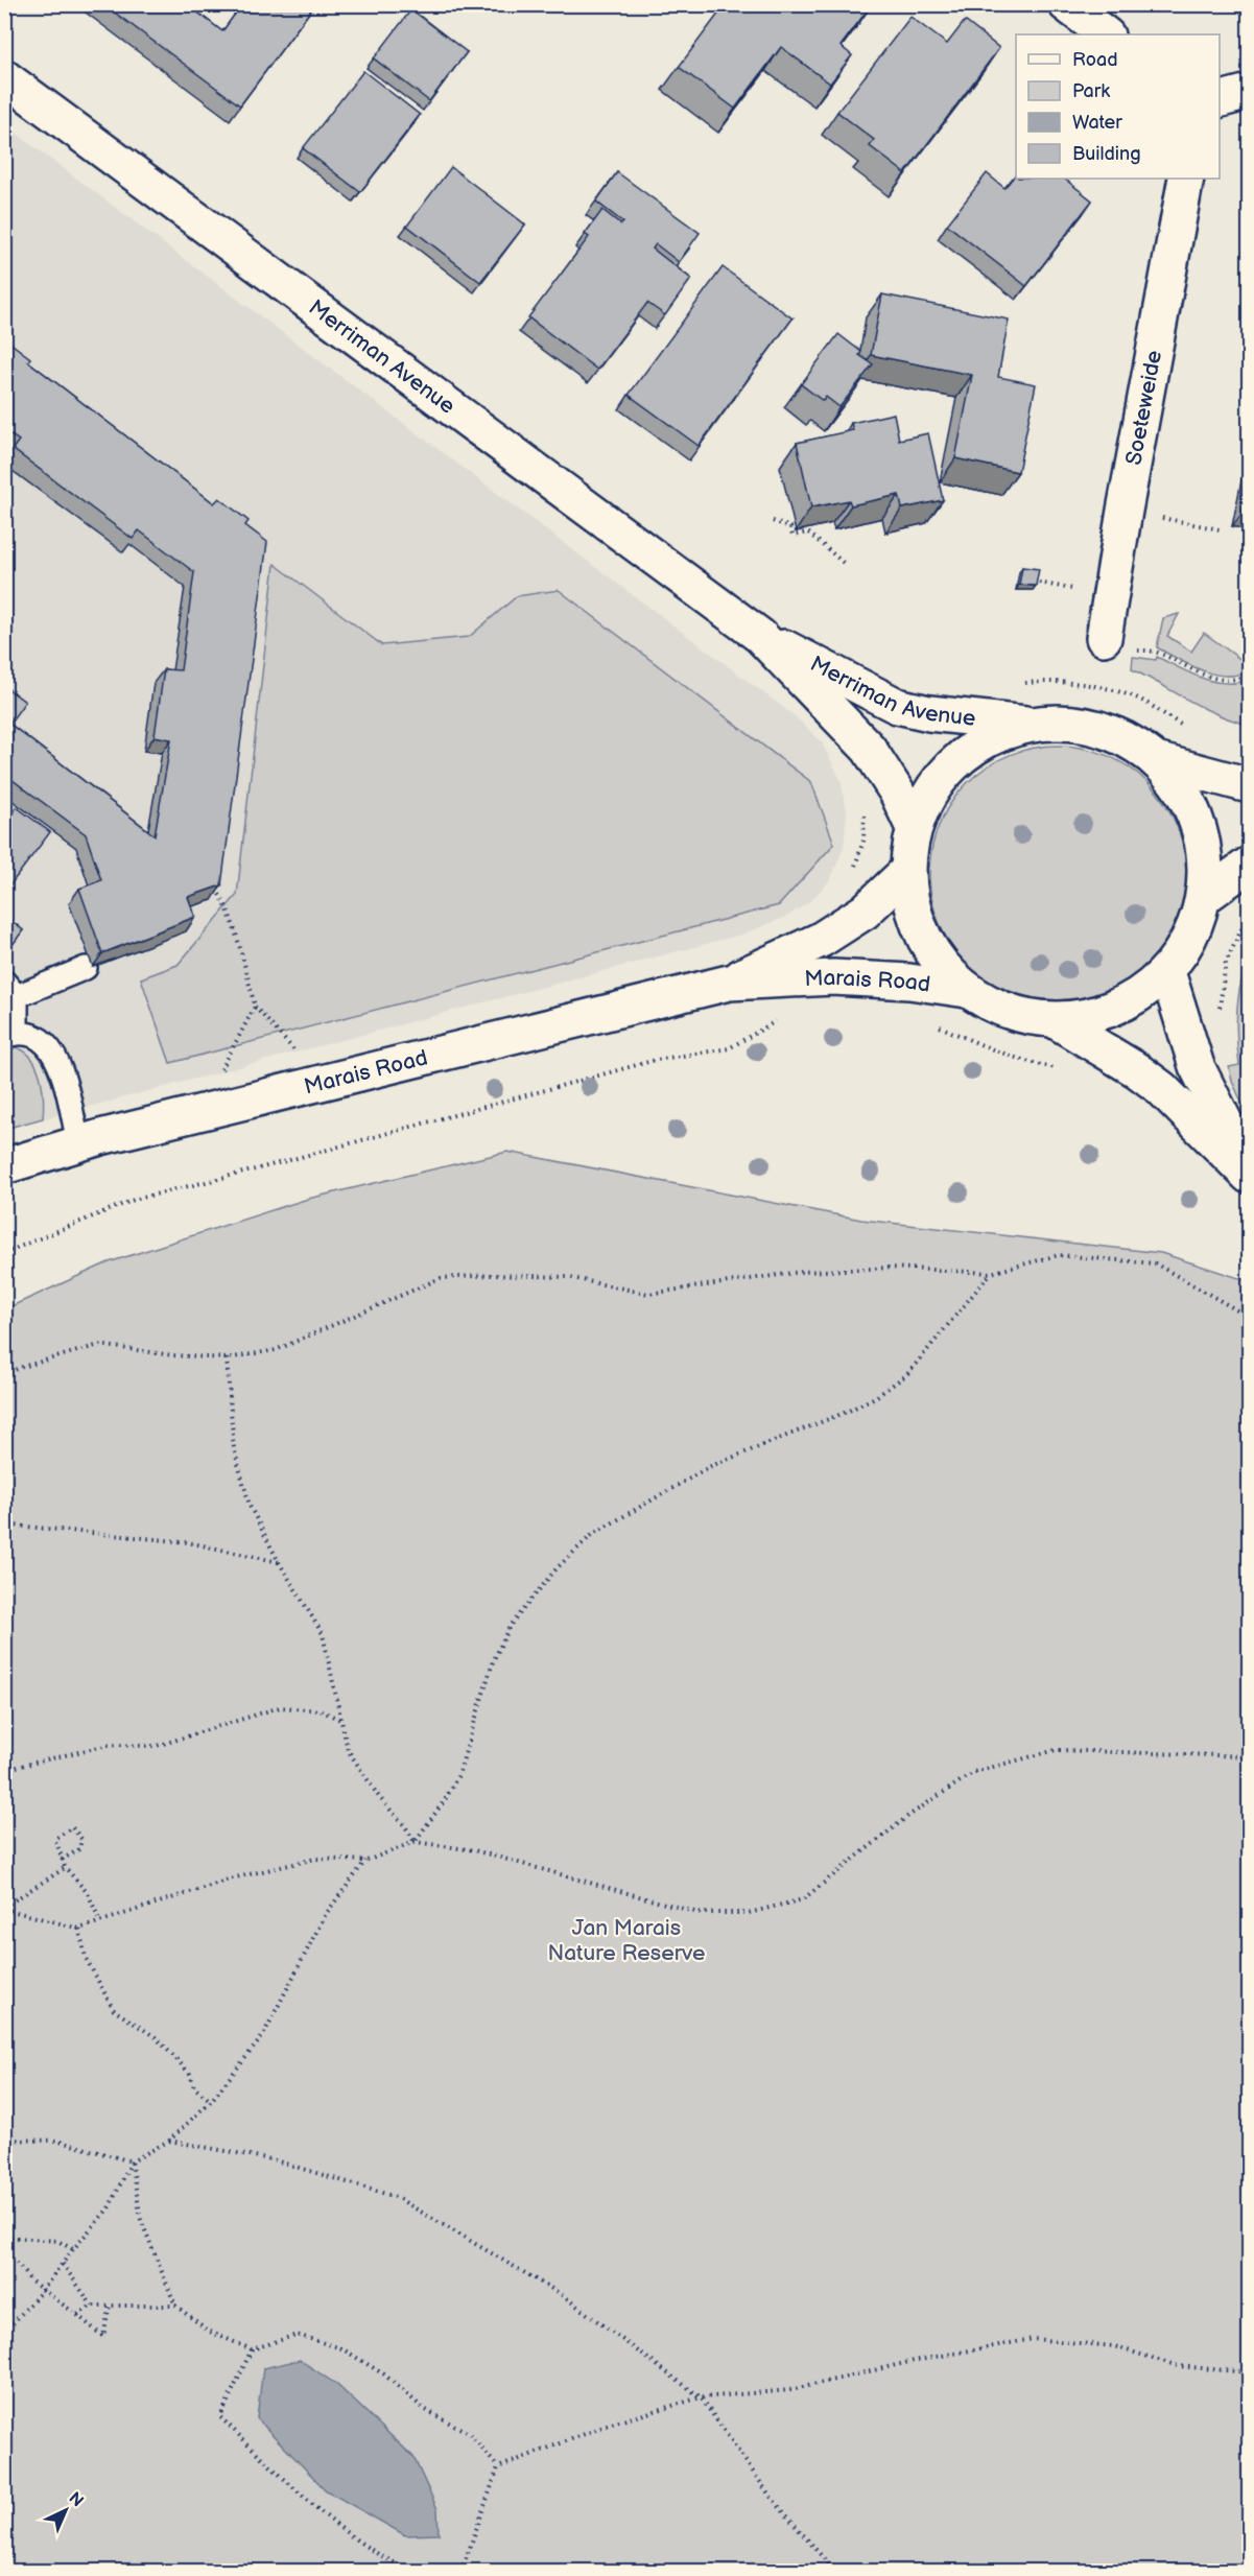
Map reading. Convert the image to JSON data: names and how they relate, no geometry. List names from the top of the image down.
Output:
{
  "streets": {
    "street": ["Merriman Avenue", "Soeteweide", "Marais Road"]
  },
  "parks": ["Jan Marais Nature Reserve"],
  "legend": [
    "Road",
    "Park",
    "Water",
    "Building"
  ],
  "north": "top right"
}
